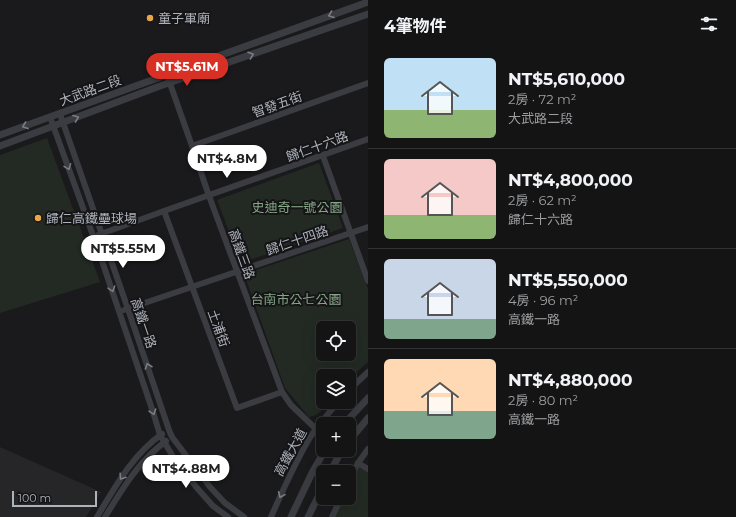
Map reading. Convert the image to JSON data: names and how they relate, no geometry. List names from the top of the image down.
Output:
{
  "streets": {
    "street": [
      "大武路二段",
      "智發五街",
      "歸仁十六路",
      "歸仁十四路",
      "高鐵三路",
      "高鐵一路",
      "土浦街",
      "高鐵大道"
    ]
  },
  "crossings": [
    ["大武路二段", "高鐵三路"],
    ["大武路二段", "高鐵一路"],
    ["智發五街", "高鐵三路"],
    ["歸仁十六路", "高鐵三路"],
    ["歸仁十六路", "高鐵一路"],
    ["歸仁十六路", "土浦街"],
    ["歸仁十四路", "高鐵三路"],
    ["歸仁十四路", "高鐵一路"],
    ["歸仁十四路", "土浦街"],
    ["高鐵三路", "土浦街"],
    ["高鐵三路", "高鐵大道"]
  ],
  "parks": ["史迪奇一號公園", "台南市公七公園"],
  "places": ["童子軍廟", "歸仁高鐵壘球場"],
  "scale_bar": "100 m",
  "page": {
    "heading": "4筆物件",
    "list": [
      {
        "name": "NT$5,610,000",
        "note": "2房 · 72 m² · 大武路二段"
      },
      {
        "name": "NT$4,800,000",
        "note": "2房 · 62 m² · 歸仁十六路"
      },
      {
        "name": "NT$5,550,000",
        "note": "4房 · 96 m² · 高鐵一路"
      },
      {
        "name": "NT$4,880,000",
        "note": "2房 · 80 m² · 高鐵一路"
      }
    ],
    "price": [
      "NT$5.61M",
      "NT$4.8M",
      "NT$5.55M",
      "NT$4.88M"
    ],
    "map_buttons": ["+", "−"],
    "scale": "100 m"
  }
}
